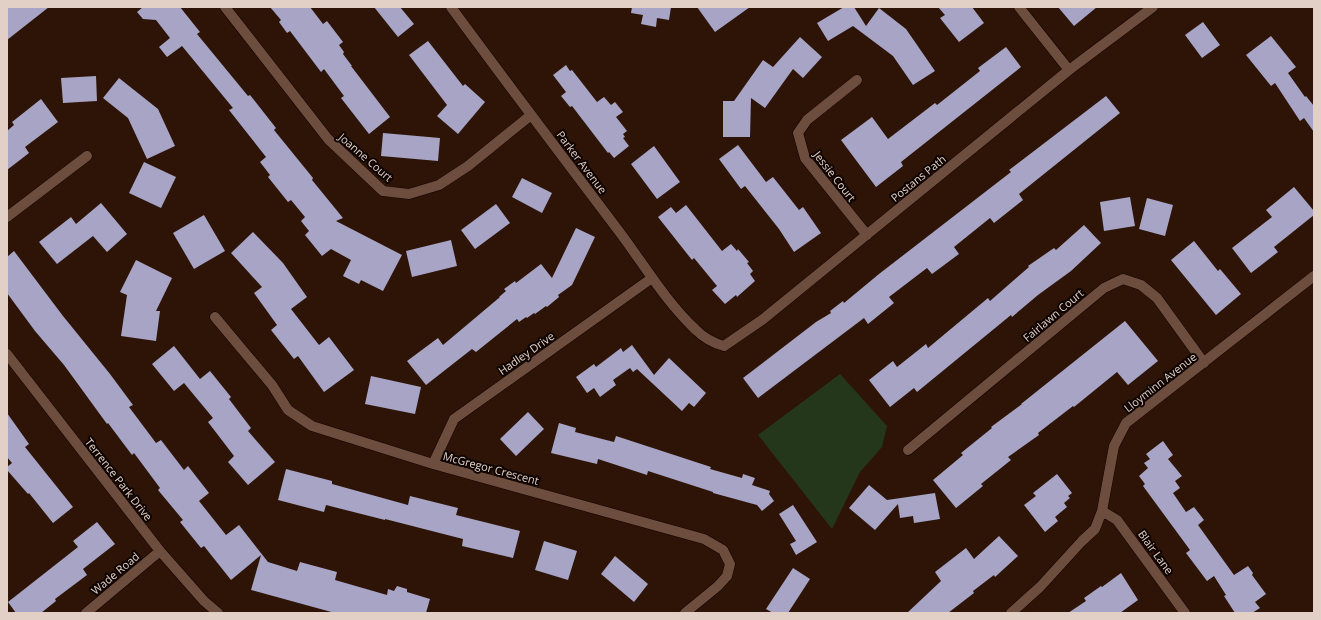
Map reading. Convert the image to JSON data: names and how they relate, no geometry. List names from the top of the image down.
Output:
{
  "streets": {
    "street": [
      "Joanne Court",
      "Parker Avenue",
      "Jessie Court",
      "Postans Path",
      "Fairlawn Court",
      "Hadley Drive",
      "Lloyminn Avenue",
      "McGregor Crescent",
      "Terrence Park Drive",
      "Blair Lane",
      "Wade Road"
    ]
  },
  "crossings": [
    ["Joanne Court", "Parker Avenue"],
    ["Parker Avenue", "Postans Path"],
    ["Parker Avenue", "Hadley Drive"],
    ["Jessie Court", "Postans Path"],
    ["Fairlawn Court", "Lloyminn Avenue"],
    ["Hadley Drive", "McGregor Crescent"],
    ["Lloyminn Avenue", "Blair Lane"],
    ["Terrence Park Drive", "Wade Road"]
  ]
}
